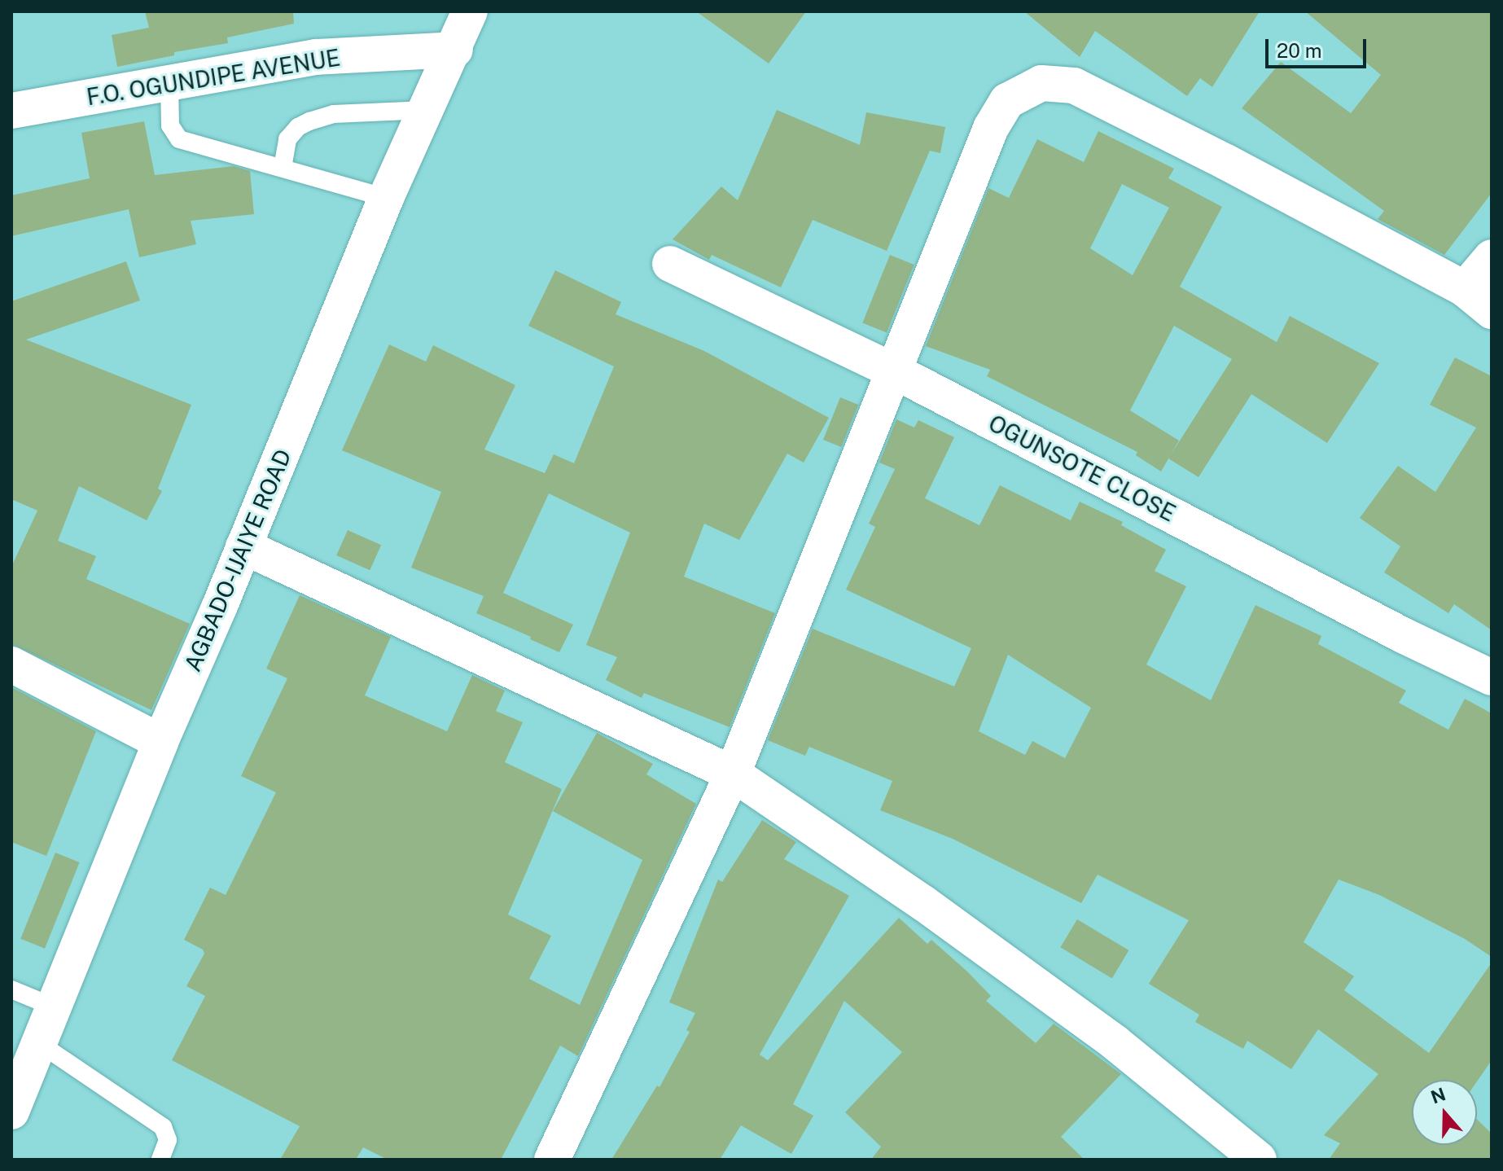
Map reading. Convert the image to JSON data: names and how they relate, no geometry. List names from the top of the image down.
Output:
{
  "streets": {
    "street": ["F.O. OGUNDIPE AVENUE", "OGUNSOTE CLOSE", "AGBADO-IJAIYE ROAD"]
  },
  "crossings": [
    ["F.O. OGUNDIPE AVENUE", "AGBADO-IJAIYE ROAD"]
  ],
  "scale_bar": "20 m",
  "north": "top"
}
